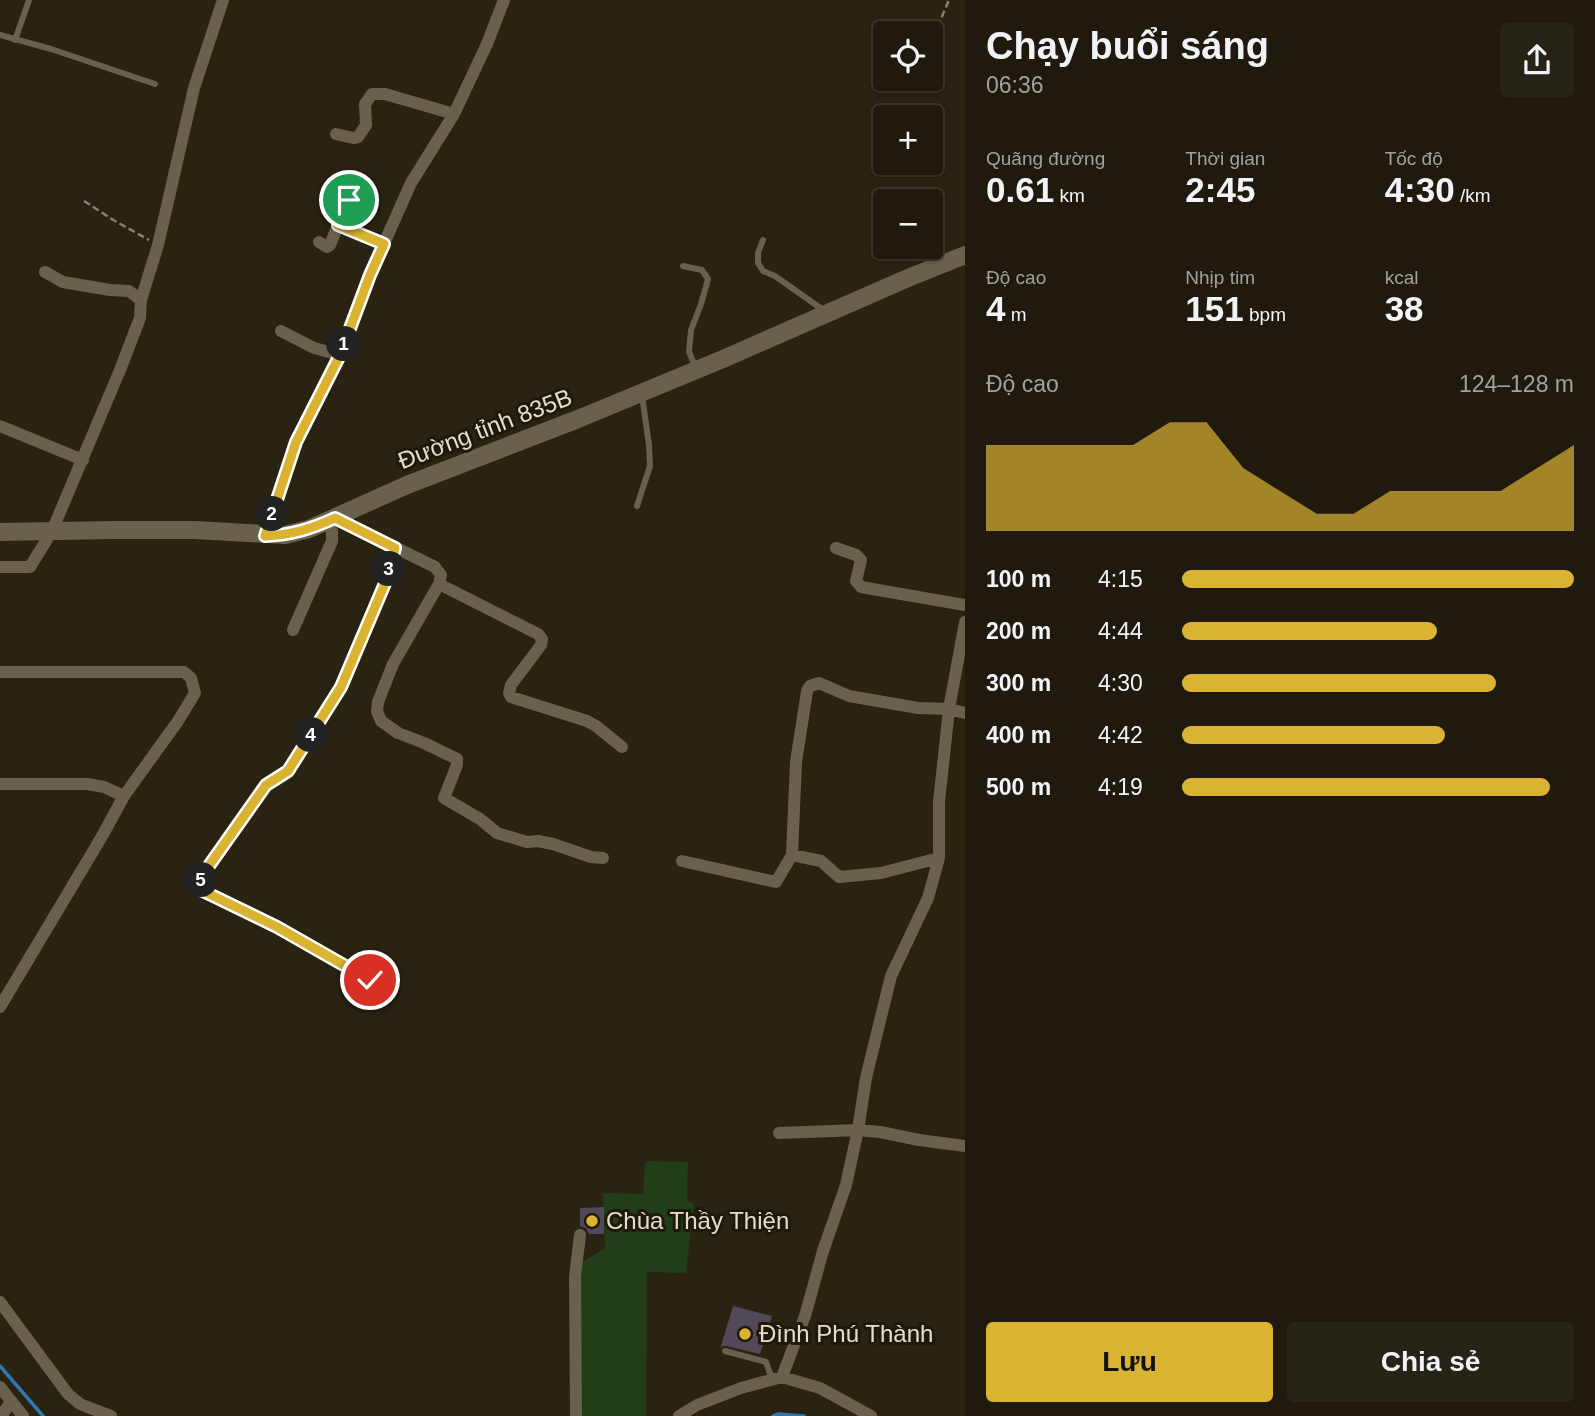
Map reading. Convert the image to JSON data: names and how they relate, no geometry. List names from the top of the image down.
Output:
{
  "streets": {
    "main road": ["Đường tỉnh 835B"]
  },
  "places": ["Chùa Thầy Thiện", "Đình Phú Thành"],
  "page": {
    "heading": ["Chạy buổi sáng", "06:36"],
    "map_buttons": ["+", "−"],
    "stats": [
      ["Quãng đường", "0.61 km"],
      ["Thời gian", "2:45"],
      ["Tốc độ", "4:30 /km"],
      ["Độ cao", "4 m"],
      ["Nhịp tim", "151 bpm"],
      ["kcal", "38"]
    ],
    "pins": [
      "1",
      "2",
      "3",
      "4",
      "5"
    ],
    "chart": ["Độ cao", "124–128 m"],
    "list": [
      {
        "name": "100 m",
        "note": "4:15"
      },
      {
        "name": "200 m",
        "note": "4:44"
      },
      {
        "name": "300 m",
        "note": "4:30"
      },
      {
        "name": "400 m",
        "note": "4:42"
      },
      {
        "name": "500 m",
        "note": "4:19"
      }
    ],
    "buttons": ["Lưu", "Chia sẻ"]
  }
}
